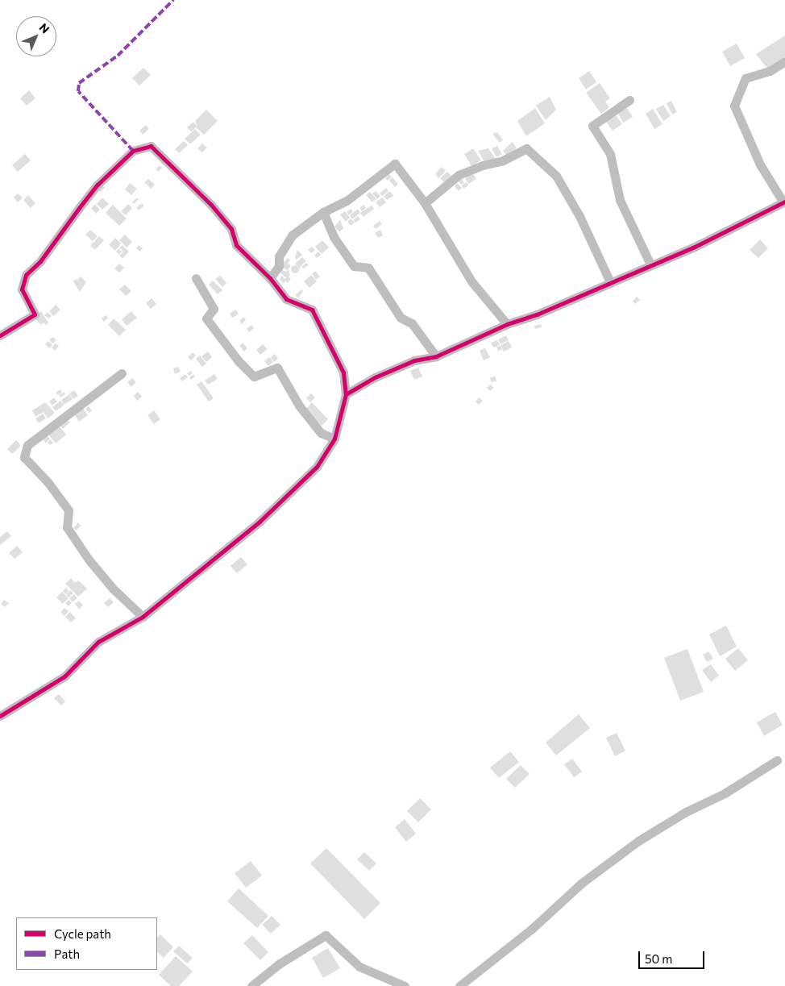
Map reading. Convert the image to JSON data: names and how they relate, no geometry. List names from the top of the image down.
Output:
{
  "legend": ["Cycle path", "Path"],
  "scale_bar": "50 m",
  "north": "top right"
}
